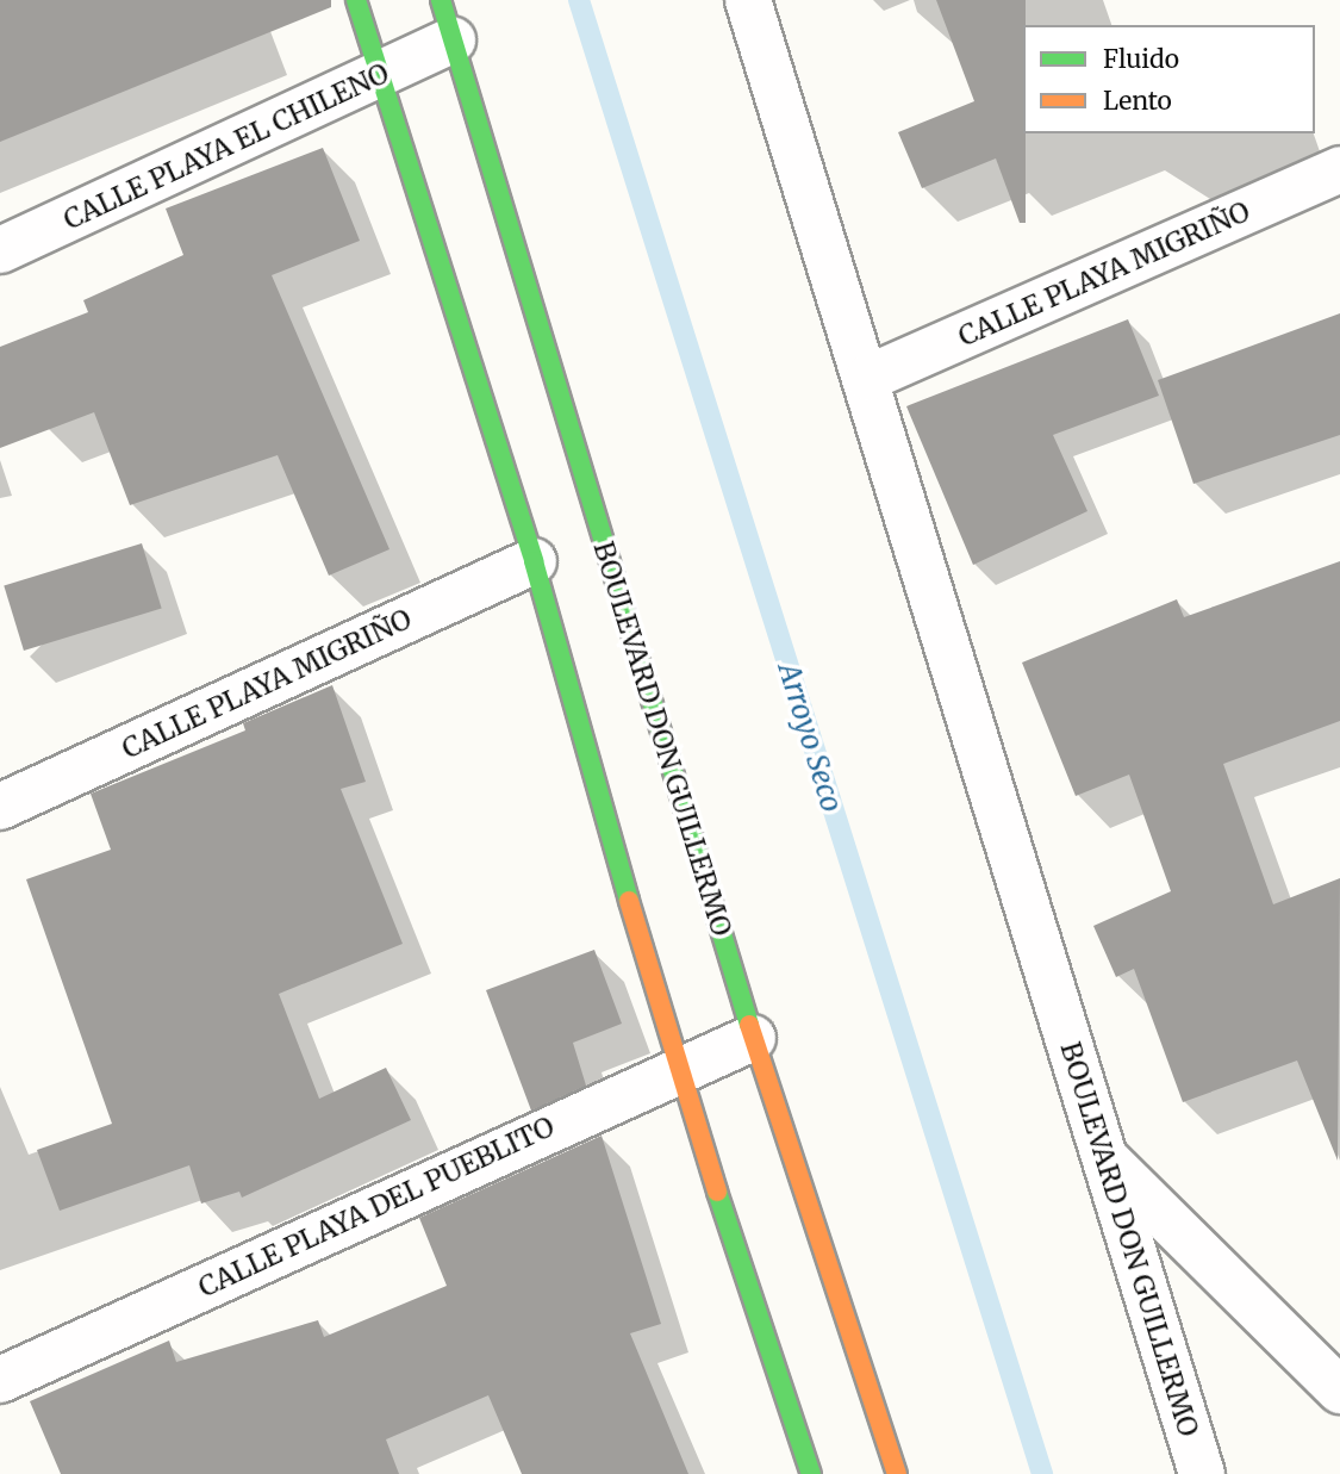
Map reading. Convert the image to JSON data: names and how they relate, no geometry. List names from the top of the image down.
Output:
{
  "streets": {
    "main road": ["BOULEVARD DON GUILLERMO"],
    "street": ["CALLE PLAYA EL CHILENO", "CALLE PLAYA MIGRIÑO", "CALLE PLAYA DEL PUEBLITO"]
  },
  "crossings": [
    ["CALLE PLAYA EL CHILENO", "BOULEVARD DON GUILLERMO"],
    ["CALLE PLAYA MIGRIÑO", "BOULEVARD DON GUILLERMO"],
    ["BOULEVARD DON GUILLERMO", "CALLE PLAYA DEL PUEBLITO"]
  ],
  "water": ["Arroyo Seco"],
  "legend": ["Fluido", "Lento"]
}
